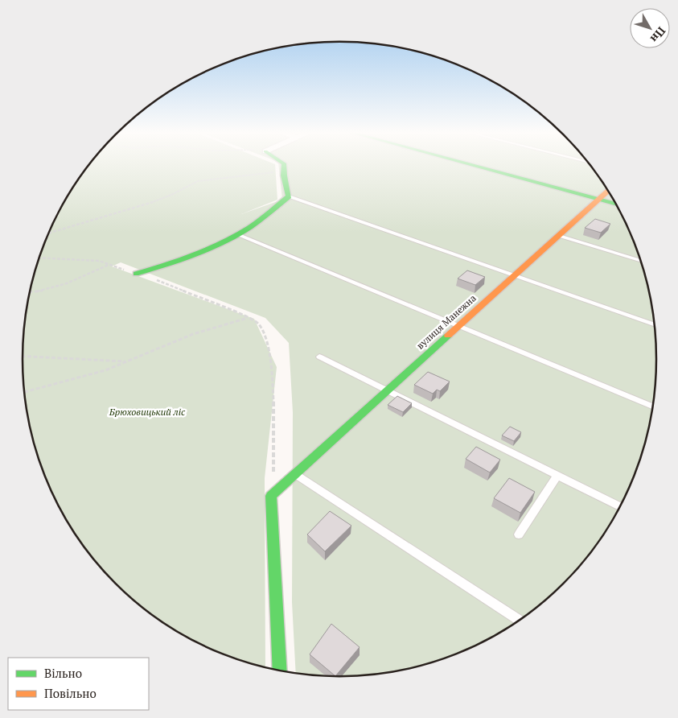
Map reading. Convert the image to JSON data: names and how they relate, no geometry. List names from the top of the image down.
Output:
{
  "streets": {
    "street": ["вулиця Манежна"]
  },
  "parks": ["Брюховицький ліс"],
  "legend": ["Вільно", "Повільно"],
  "north": "bottom right"
}
